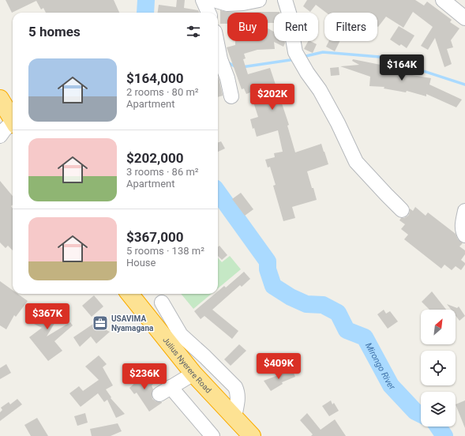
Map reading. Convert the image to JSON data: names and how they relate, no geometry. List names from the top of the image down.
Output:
{
  "streets": {
    "highway": ["Julius Nyerere Road"]
  },
  "water": ["Mirongo River"],
  "places": {
    "office": ["USAVIMA Nyamagana"]
  },
  "north": "top right",
  "page": {
    "chip": ["Buy", "Rent", "Filters"],
    "heading": "5 homes",
    "list": [
      {
        "name": "$164,000",
        "note": "2 rooms · 80 m² · Apartment"
      },
      {
        "name": "$202,000",
        "note": "3 rooms · 86 m² · Apartment"
      },
      {
        "name": "$367,000",
        "note": "5 rooms · 138 m² · House"
      }
    ],
    "price": [
      "$164K",
      "$202K",
      "$367K",
      "$409K",
      "$236K"
    ]
  }
}
